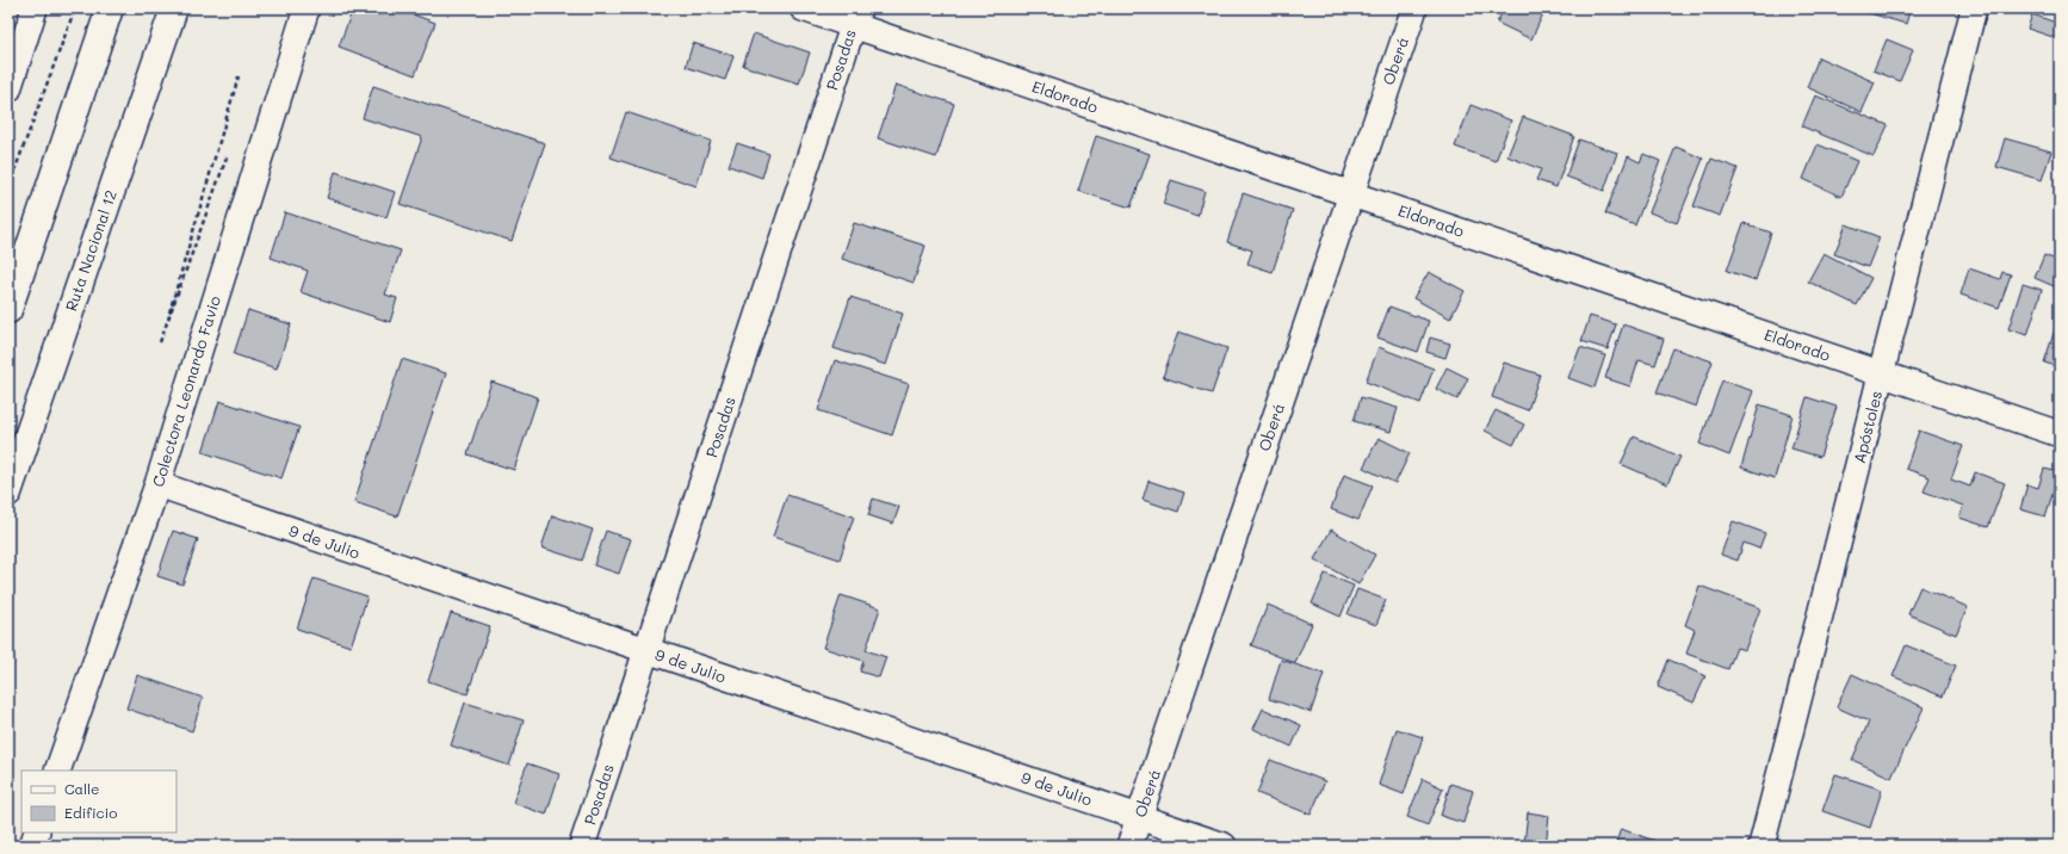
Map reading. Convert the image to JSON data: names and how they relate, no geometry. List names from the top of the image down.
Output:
{
  "streets": {
    "highway": ["Ruta Nacional 12"],
    "street": [
      "Posadas",
      "Oberá",
      "Eldorado",
      "Colectora Leonardo Favio",
      "Apóstoles",
      "9 de Julio"
    ]
  },
  "crossings": [
    ["Posadas", "Eldorado"],
    ["Posadas", "9 de Julio"],
    ["Oberá", "Eldorado"],
    ["Oberá", "9 de Julio"],
    ["Eldorado", "Apóstoles"],
    ["Colectora Leonardo Favio", "9 de Julio"]
  ],
  "legend": ["Calle", "Edificio"]
}
